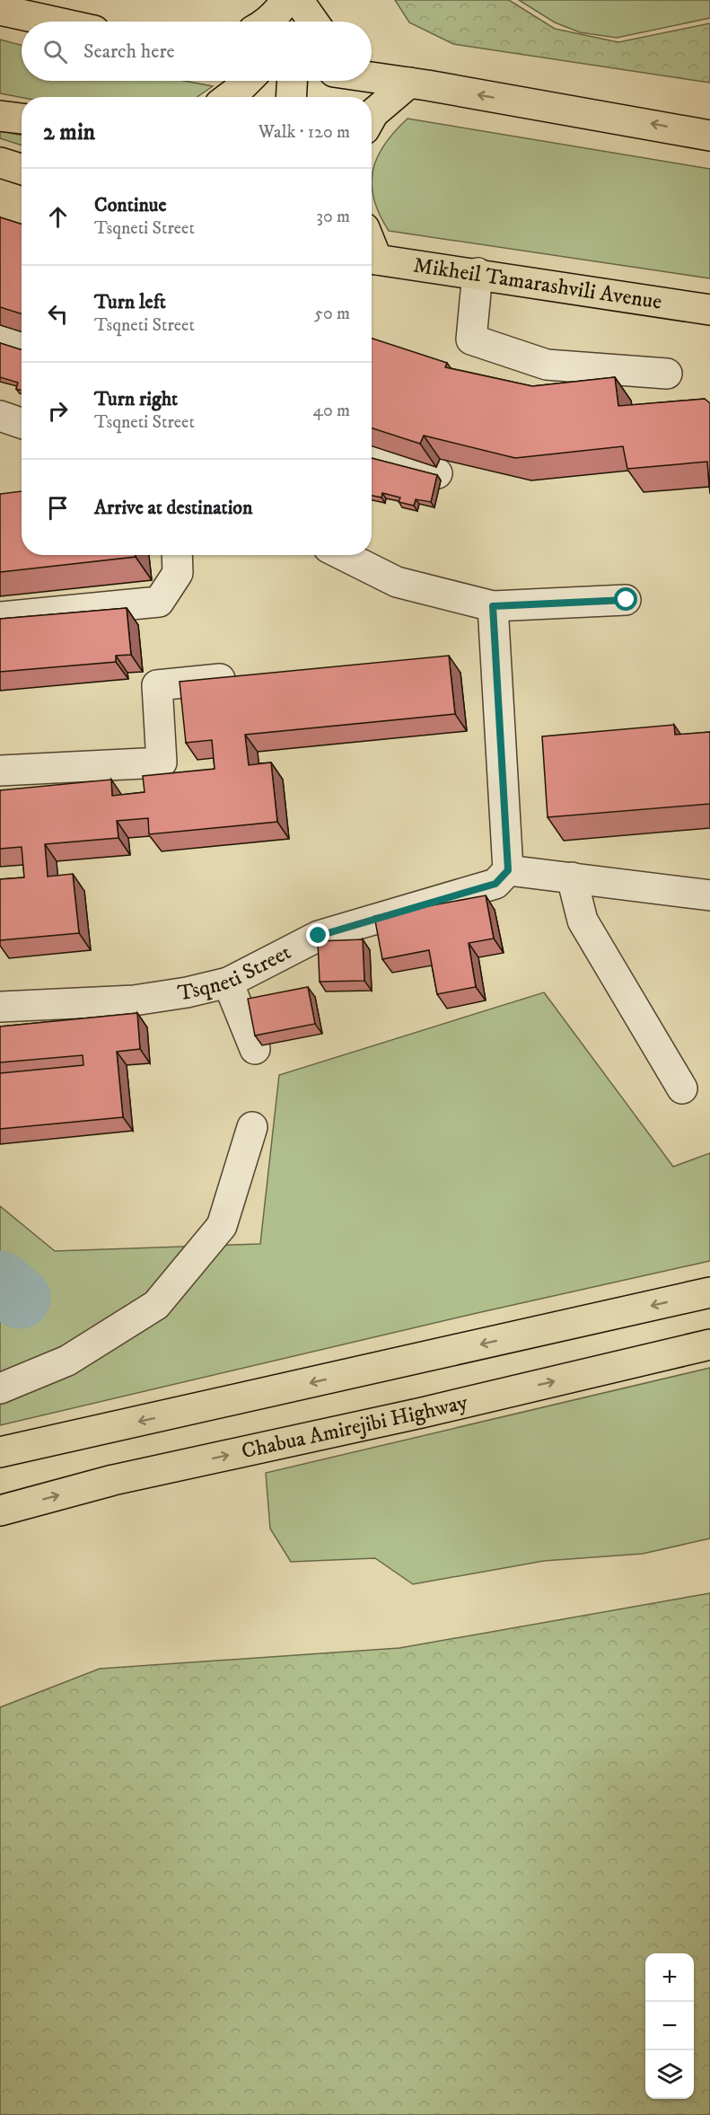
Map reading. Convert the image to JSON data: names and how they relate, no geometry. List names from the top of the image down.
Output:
{
  "streets": {
    "main road": ["Mikheil Tamarashvili Avenue", "Chabua Amirejibi Highway"],
    "street": ["Tsqneti Street"]
  },
  "page": {
    "search": "Search here",
    "heading": ["2 min", "Walk · 120 m"],
    "list": [
      ["Continue", "Tsqneti Street", "30 m"],
      ["Turn left", "Tsqneti Street", "50 m"],
      ["Turn right", "Tsqneti Street", "40 m"],
      "Arrive at destination"
    ],
    "map_buttons": ["+", "−"]
  }
}
